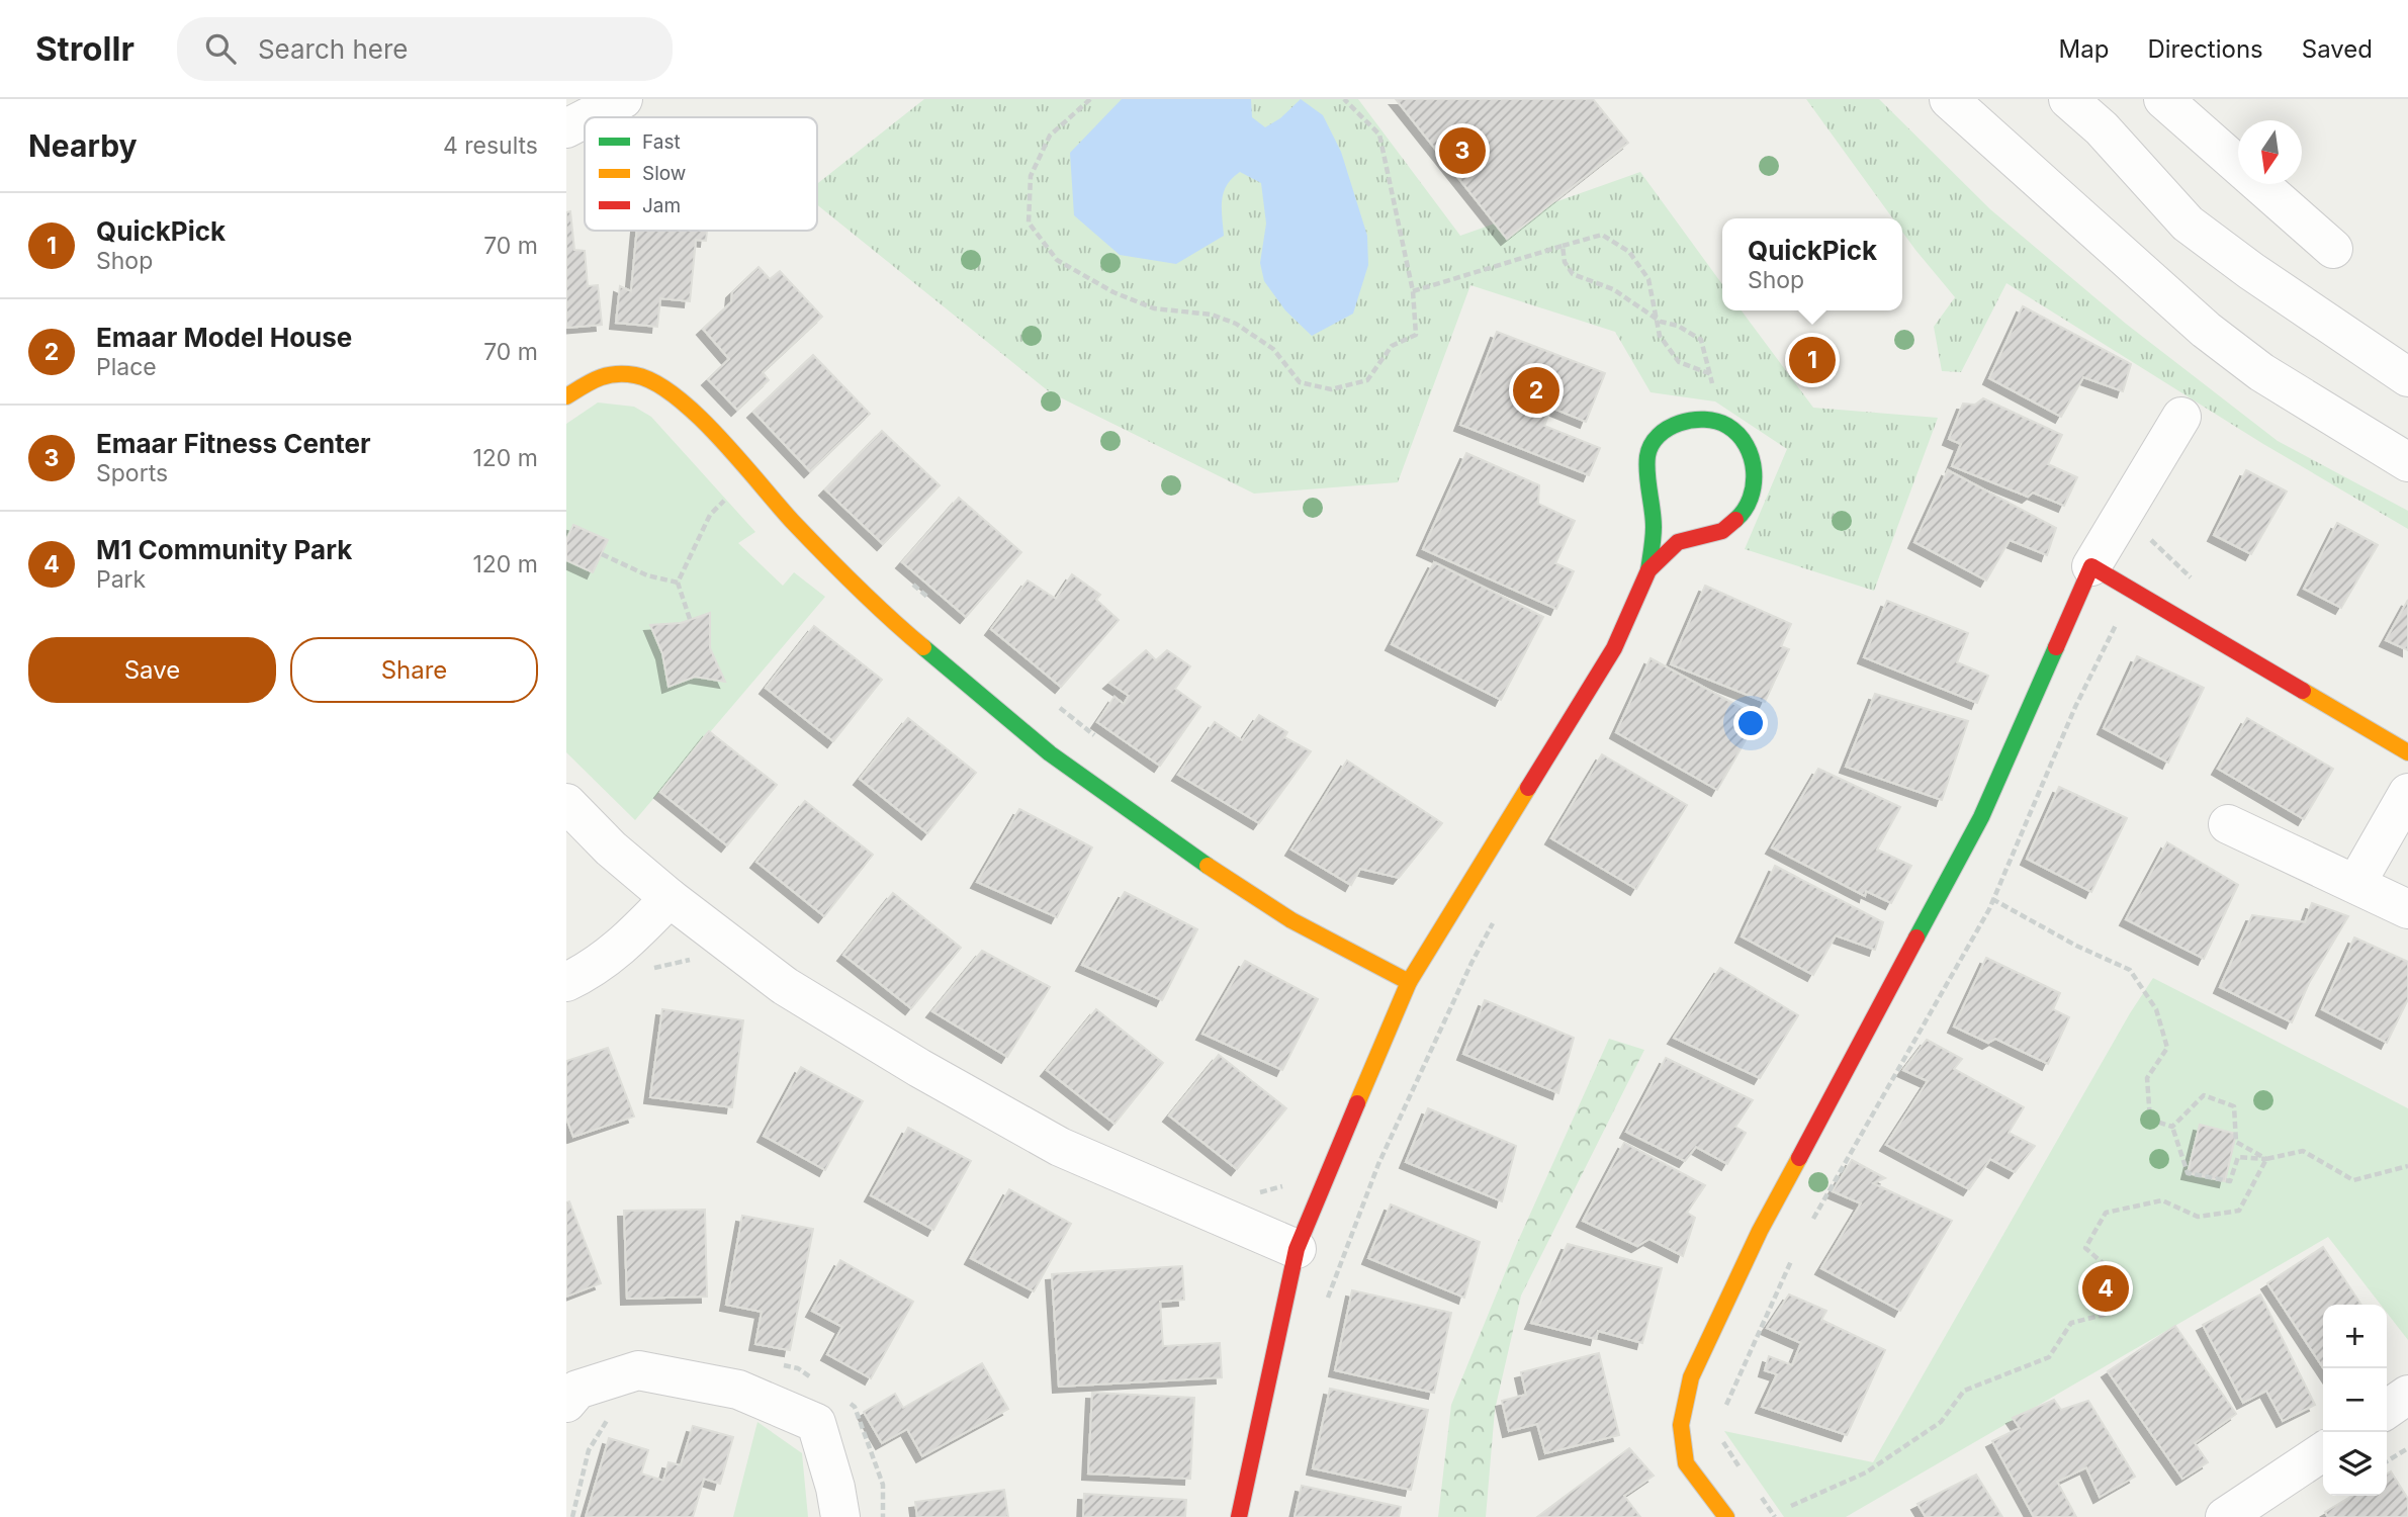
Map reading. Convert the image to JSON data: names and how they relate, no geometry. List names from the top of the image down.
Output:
{
  "legend": ["Fast", "Slow", "Jam"],
  "north": "bottom",
  "page": {
    "header": "Strollr",
    "search": "Search here",
    "nav": ["Map", "Directions", "Saved"],
    "heading": ["Nearby", "4 results"],
    "pins": [
      "3",
      "1",
      "2",
      "4"
    ],
    "list": [
      {
        "mark": "1",
        "name": "QuickPick",
        "note": "Shop",
        "value": "70 m"
      },
      {
        "mark": "2",
        "name": "Emaar Model House",
        "note": "Place",
        "value": "70 m"
      },
      {
        "mark": "3",
        "name": "Emaar Fitness Center",
        "note": "Sports",
        "value": "120 m"
      },
      {
        "mark": "4",
        "name": "M1 Community Park",
        "note": "Park",
        "value": "120 m"
      }
    ],
    "popup": ["QuickPick", "Shop"],
    "buttons": ["Save", "Share"],
    "map_buttons": ["+", "−"]
  }
}
